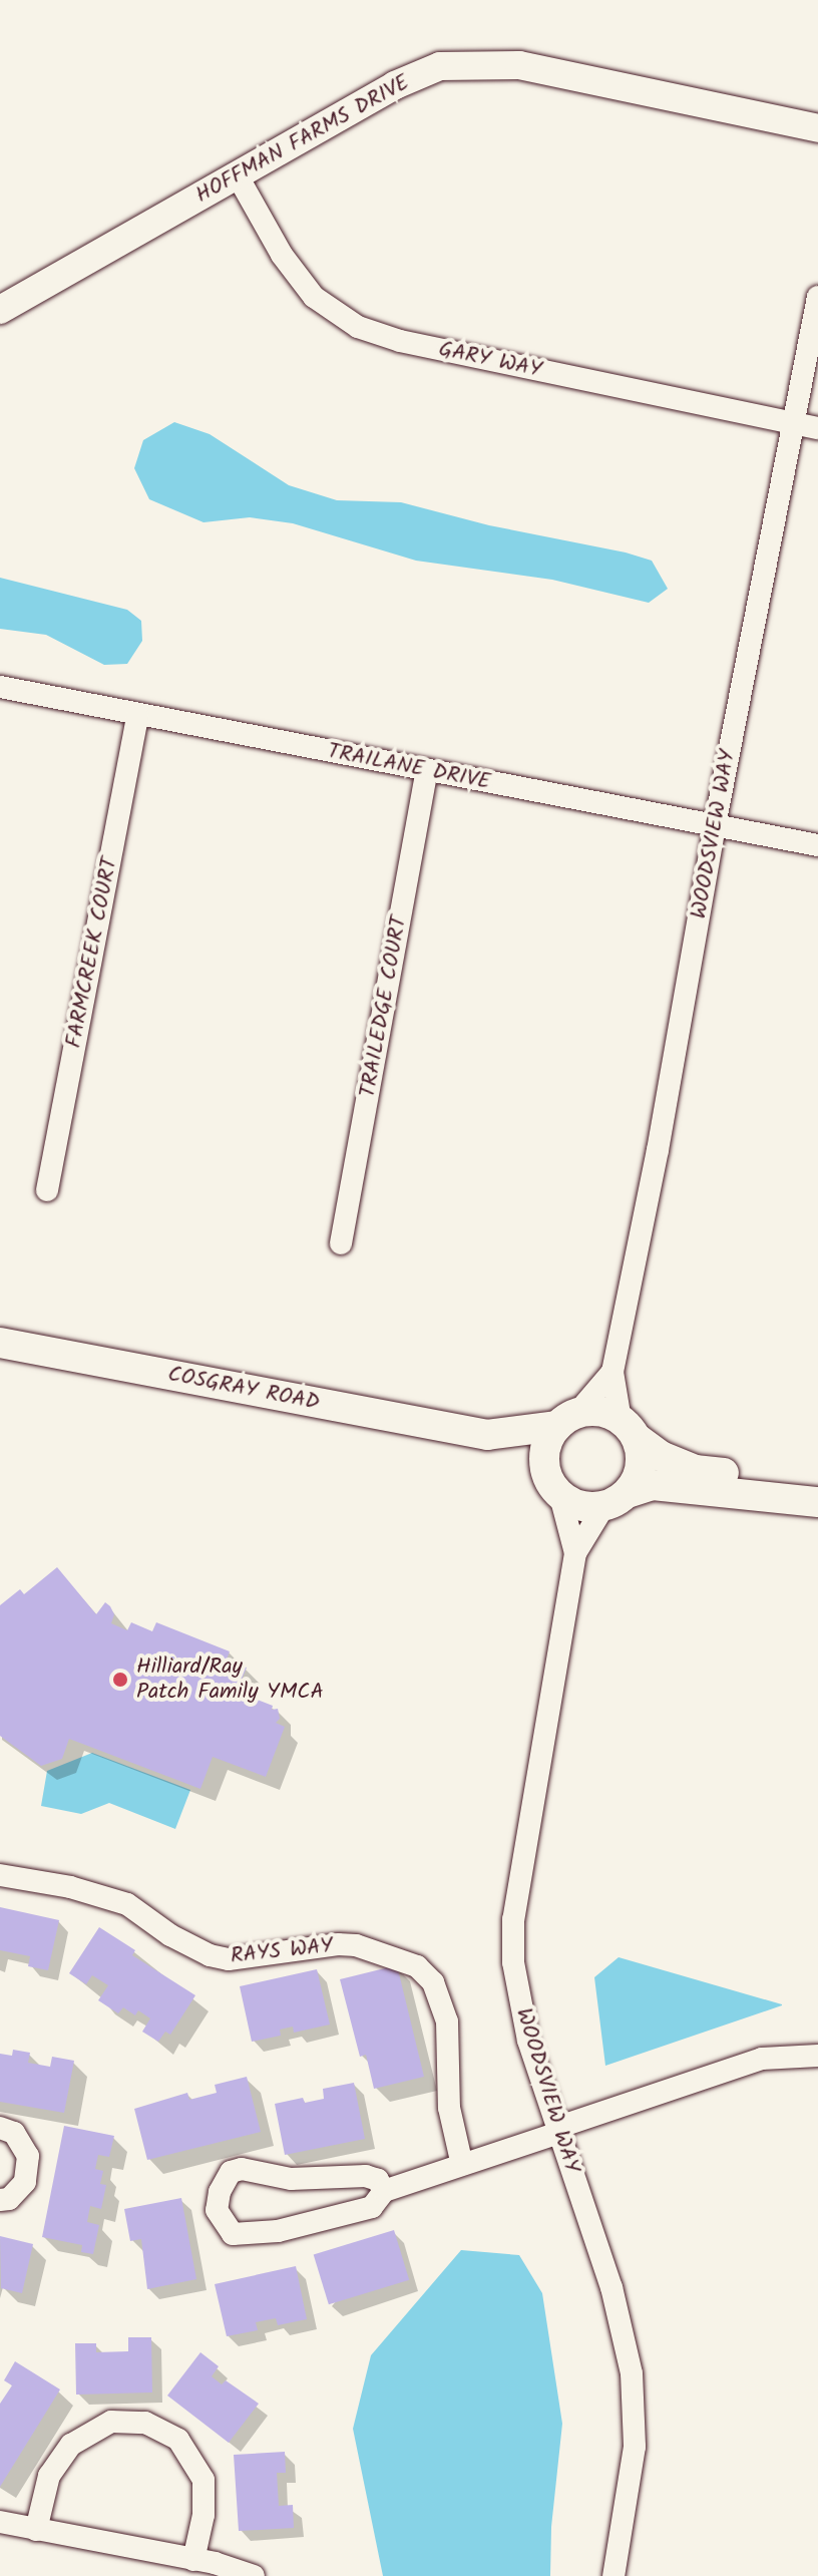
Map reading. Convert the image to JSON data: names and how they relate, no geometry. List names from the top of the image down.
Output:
{
  "streets": {
    "main road": ["COSGRAY ROAD"],
    "street": [
      "HOFFMAN FARMS DRIVE",
      "GARY WAY",
      "TRAILANE DRIVE",
      "WOODSVIEW WAY",
      "FARMCREEK COURT",
      "TRAILEDGE COURT",
      "RAYS WAY"
    ]
  },
  "crossings": [
    ["HOFFMAN FARMS DRIVE", "GARY WAY"],
    ["GARY WAY", "WOODSVIEW WAY"],
    ["TRAILANE DRIVE", "WOODSVIEW WAY"],
    ["TRAILANE DRIVE", "FARMCREEK COURT"],
    ["TRAILANE DRIVE", "TRAILEDGE COURT"],
    ["WOODSVIEW WAY", "COSGRAY ROAD"]
  ],
  "places": ["Hilliard/Ray Patch Family YMCA"]
}
